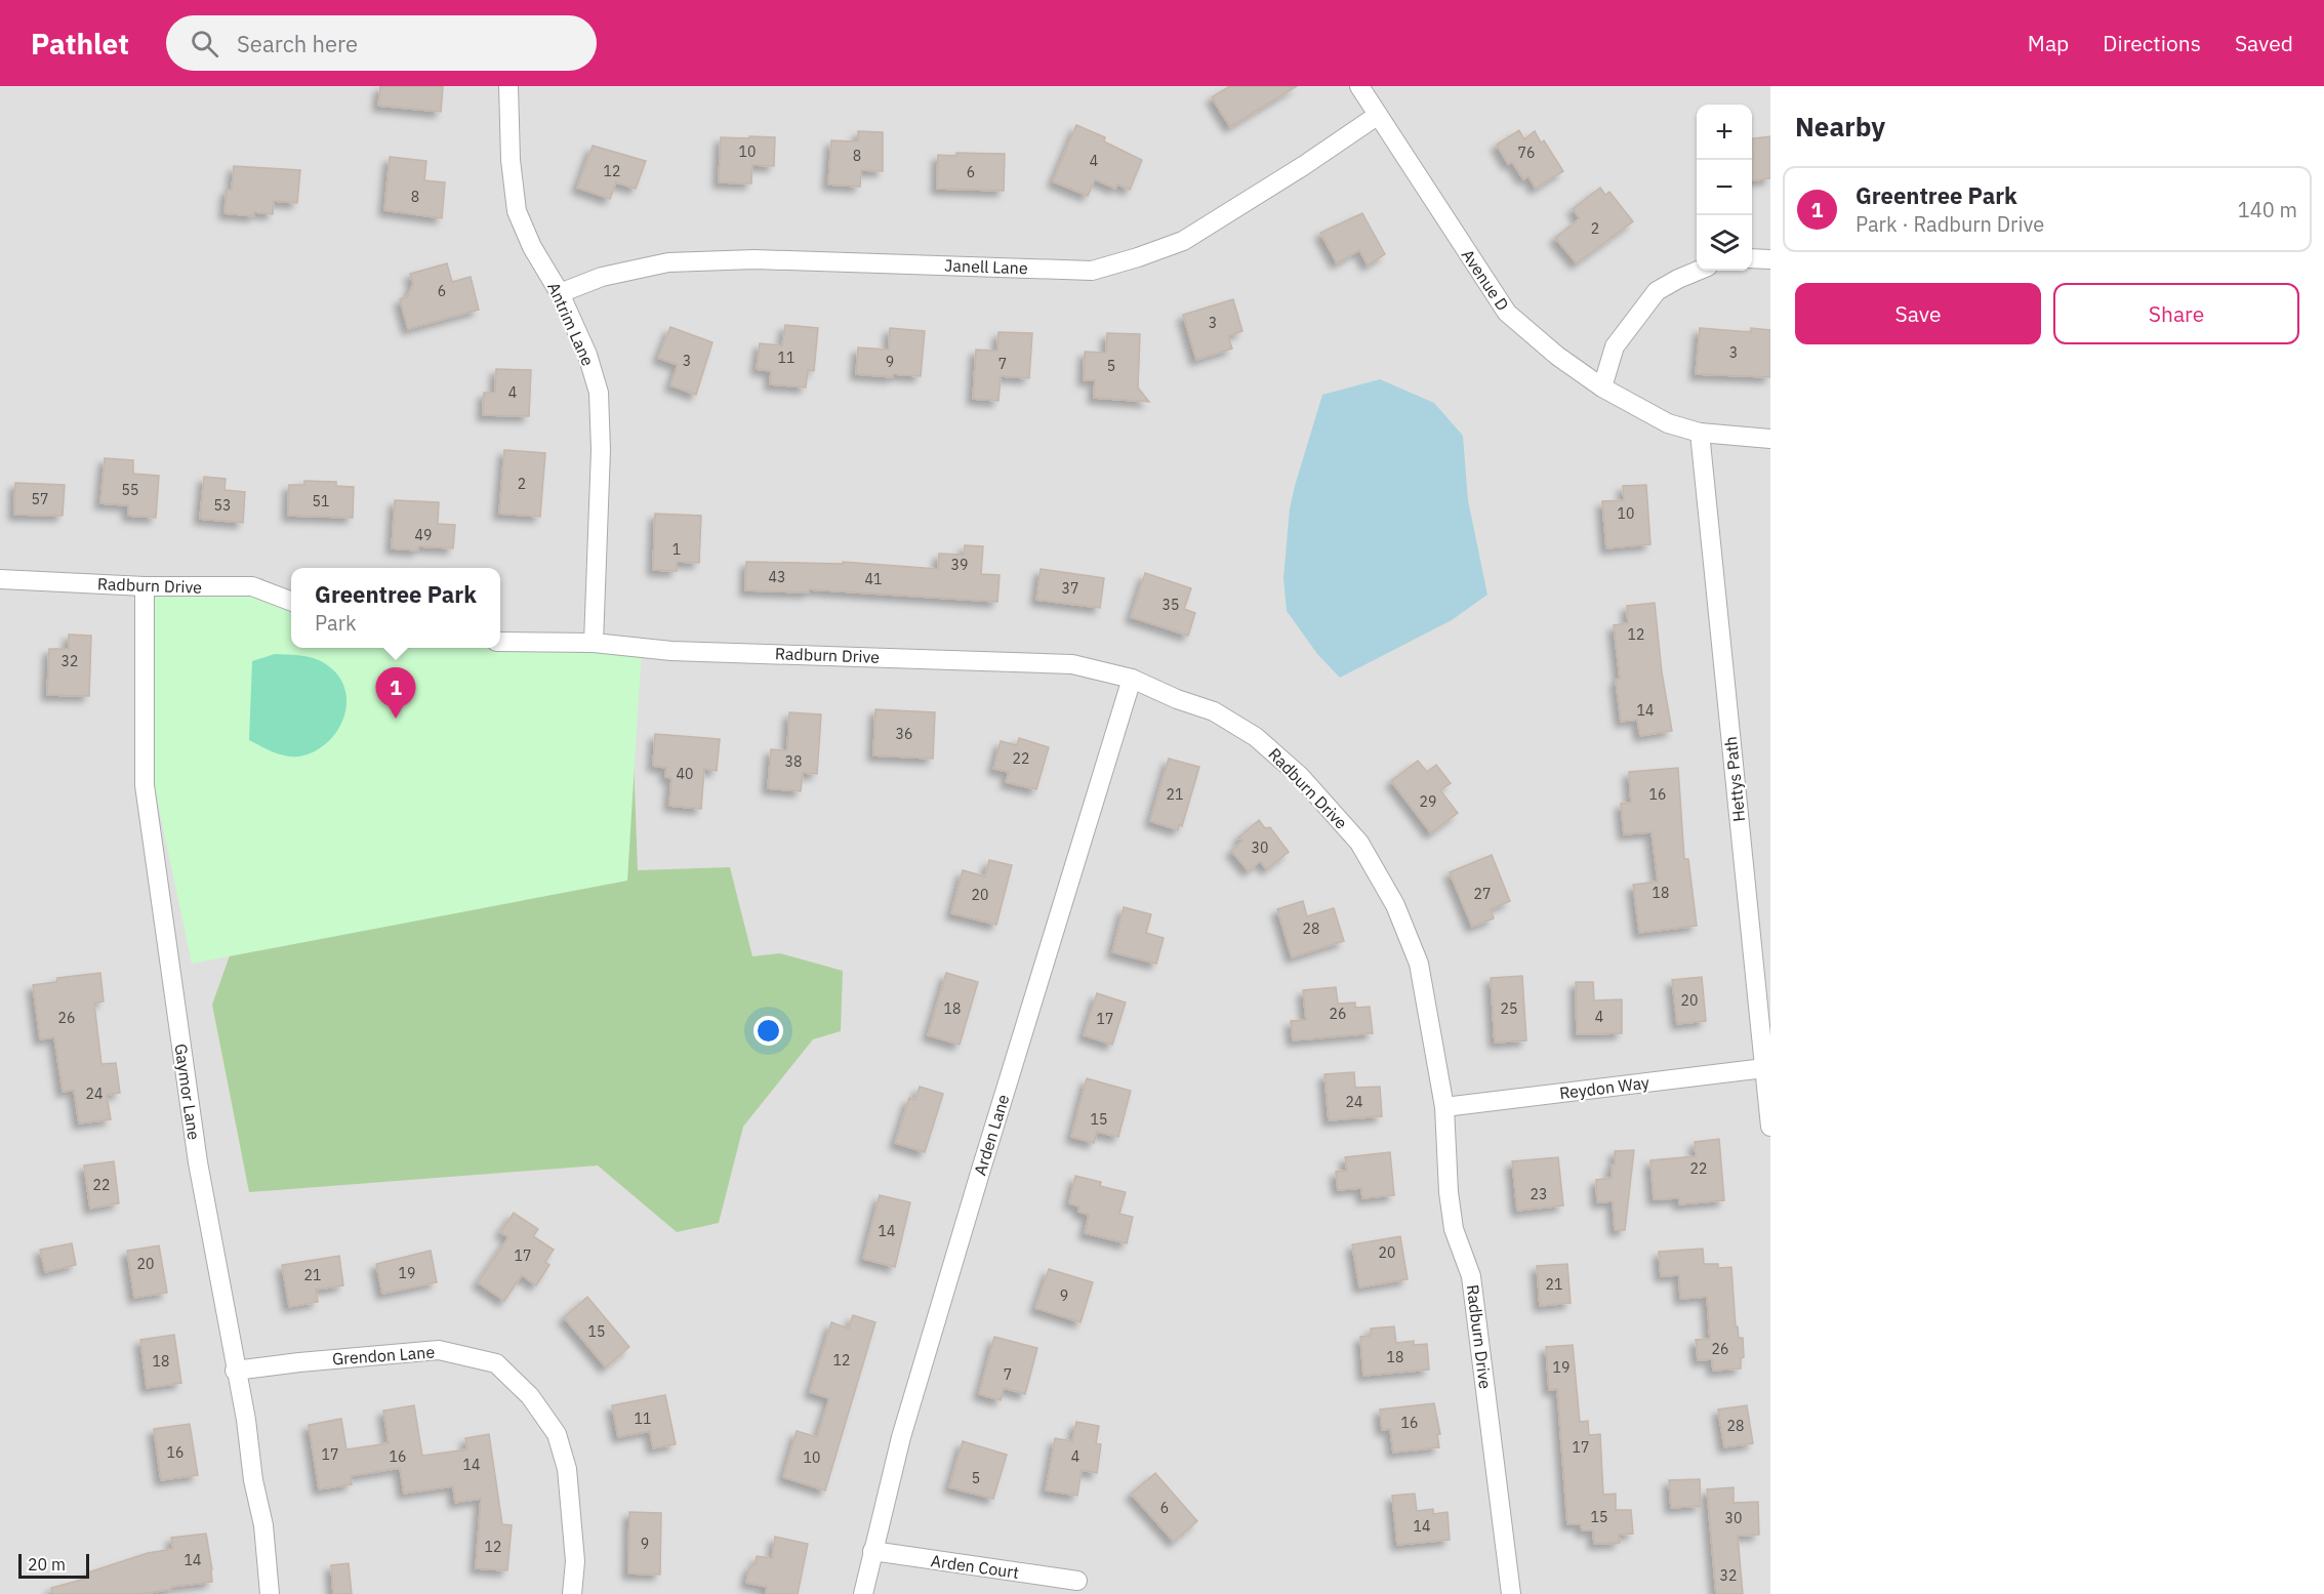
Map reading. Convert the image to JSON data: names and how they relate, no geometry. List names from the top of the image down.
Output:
{
  "streets": {
    "street": [
      "Janell Lane",
      "Avenue D",
      "Antrim Lane",
      "Radburn Drive",
      "Hettys Path",
      "Reydon Way",
      "Gaymor Lane",
      "Arden Lane",
      "Grendon Lane",
      "Arden Court"
    ]
  },
  "crossings": [
    ["Janell Lane", "Avenue D"],
    ["Janell Lane", "Antrim Lane"],
    ["Avenue D", "Hettys Path"],
    ["Antrim Lane", "Radburn Drive"],
    ["Radburn Drive", "Reydon Way"],
    ["Radburn Drive", "Gaymor Lane"],
    ["Radburn Drive", "Arden Lane"],
    ["Hettys Path", "Reydon Way"],
    ["Gaymor Lane", "Grendon Lane"],
    ["Arden Lane", "Arden Court"]
  ],
  "house_numbers": [
    "10",
    "76",
    "8",
    "4",
    "12",
    "6",
    "8",
    "2",
    "6",
    "3",
    "3",
    "11",
    "3",
    "9",
    "7",
    "5",
    "4",
    "2",
    "55",
    "57",
    "51",
    "53",
    "10",
    "49",
    "1",
    "39",
    "43",
    "41",
    "37",
    "35",
    "12",
    "32",
    "14",
    "36",
    "22",
    "38",
    "40",
    "21",
    "16",
    "29",
    "30",
    "18",
    "27",
    "20",
    "28",
    "20",
    "18",
    "25",
    "26",
    "4",
    "26",
    "17",
    "24",
    "24",
    "15",
    "22",
    "22",
    "23",
    "14",
    "20",
    "17",
    "20",
    "19",
    "21",
    "21",
    "9",
    "15",
    "26",
    "18",
    "12",
    "18",
    "19",
    "7",
    "11",
    "16",
    "28",
    "17",
    "16",
    "17",
    "16",
    "4",
    "10",
    "14",
    "5",
    "6",
    "15",
    "30",
    "14",
    "9",
    "12",
    "14",
    "32"
  ],
  "scale_bar": "20 m",
  "page": {
    "header": "Pathlet",
    "search": "Search here",
    "nav": ["Map", "Directions", "Saved"],
    "heading": "Nearby",
    "map_buttons": ["+", "−"],
    "list": [
      {
        "mark": "1",
        "name": "Greentree Park",
        "note": "Park · Radburn Drive",
        "value": "140 m"
      }
    ],
    "buttons": ["Save", "Share"],
    "popup": ["Greentree Park", "Park"],
    "pins": "1",
    "scale": "20 m"
  }
}
